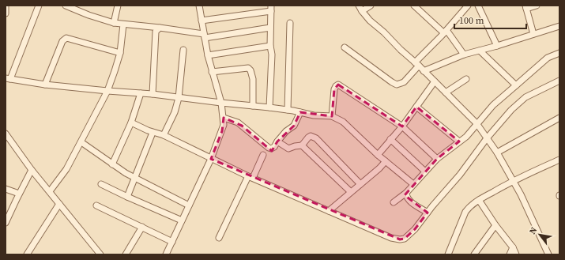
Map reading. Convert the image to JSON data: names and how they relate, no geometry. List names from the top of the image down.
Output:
{
  "scale_bar": "100 m",
  "north": "top left"
}
